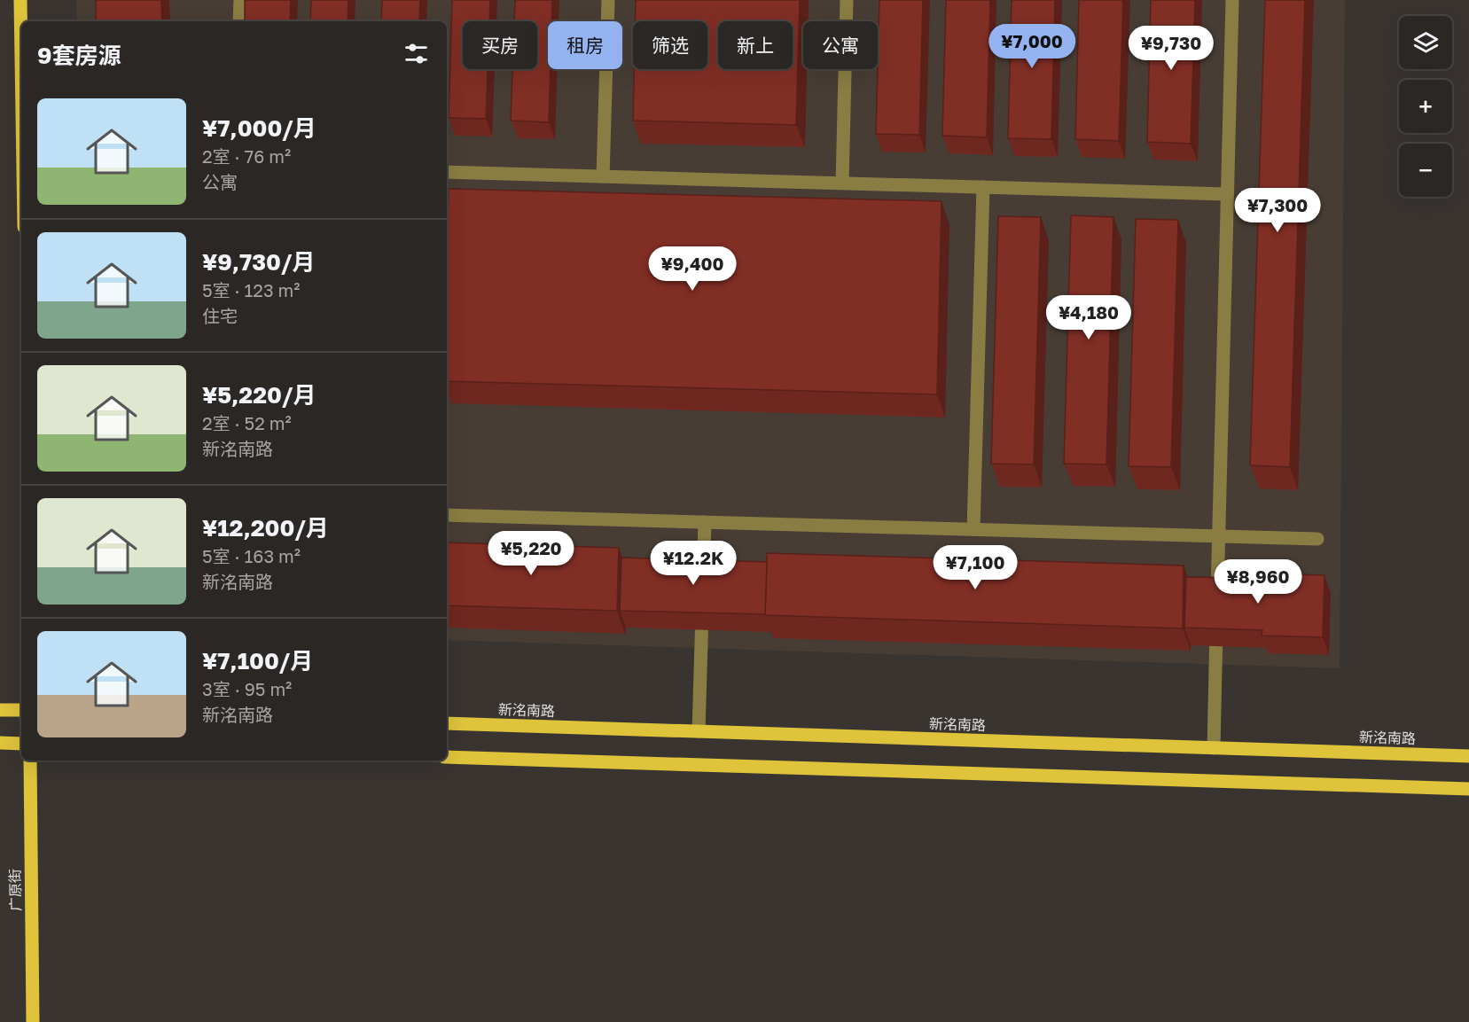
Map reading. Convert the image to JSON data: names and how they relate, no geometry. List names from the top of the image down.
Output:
{
  "streets": {
    "main road": ["新洺南路", "广原街"]
  },
  "page": {
    "map_buttons": ["+", "−"],
    "chip": [
      "买房",
      "租房",
      "筛选",
      "新上",
      "公寓"
    ],
    "heading": "9套房源",
    "price": [
      "¥7,000",
      "¥9,730",
      "¥7,300",
      "¥9,400",
      "¥4,180",
      "¥5,220",
      "¥12.2K",
      "¥7,100",
      "¥8,960"
    ],
    "list": [
      {
        "name": "¥7,000/月",
        "note": "2室 · 76 m² · 公寓"
      },
      {
        "name": "¥9,730/月",
        "note": "5室 · 123 m² · 住宅"
      },
      {
        "name": "¥5,220/月",
        "note": "2室 · 52 m² · 新洺南路"
      },
      {
        "name": "¥12,200/月",
        "note": "5室 · 163 m² · 新洺南路"
      },
      {
        "name": "¥7,100/月",
        "note": "3室 · 95 m² · 新洺南路"
      }
    ]
  }
}
